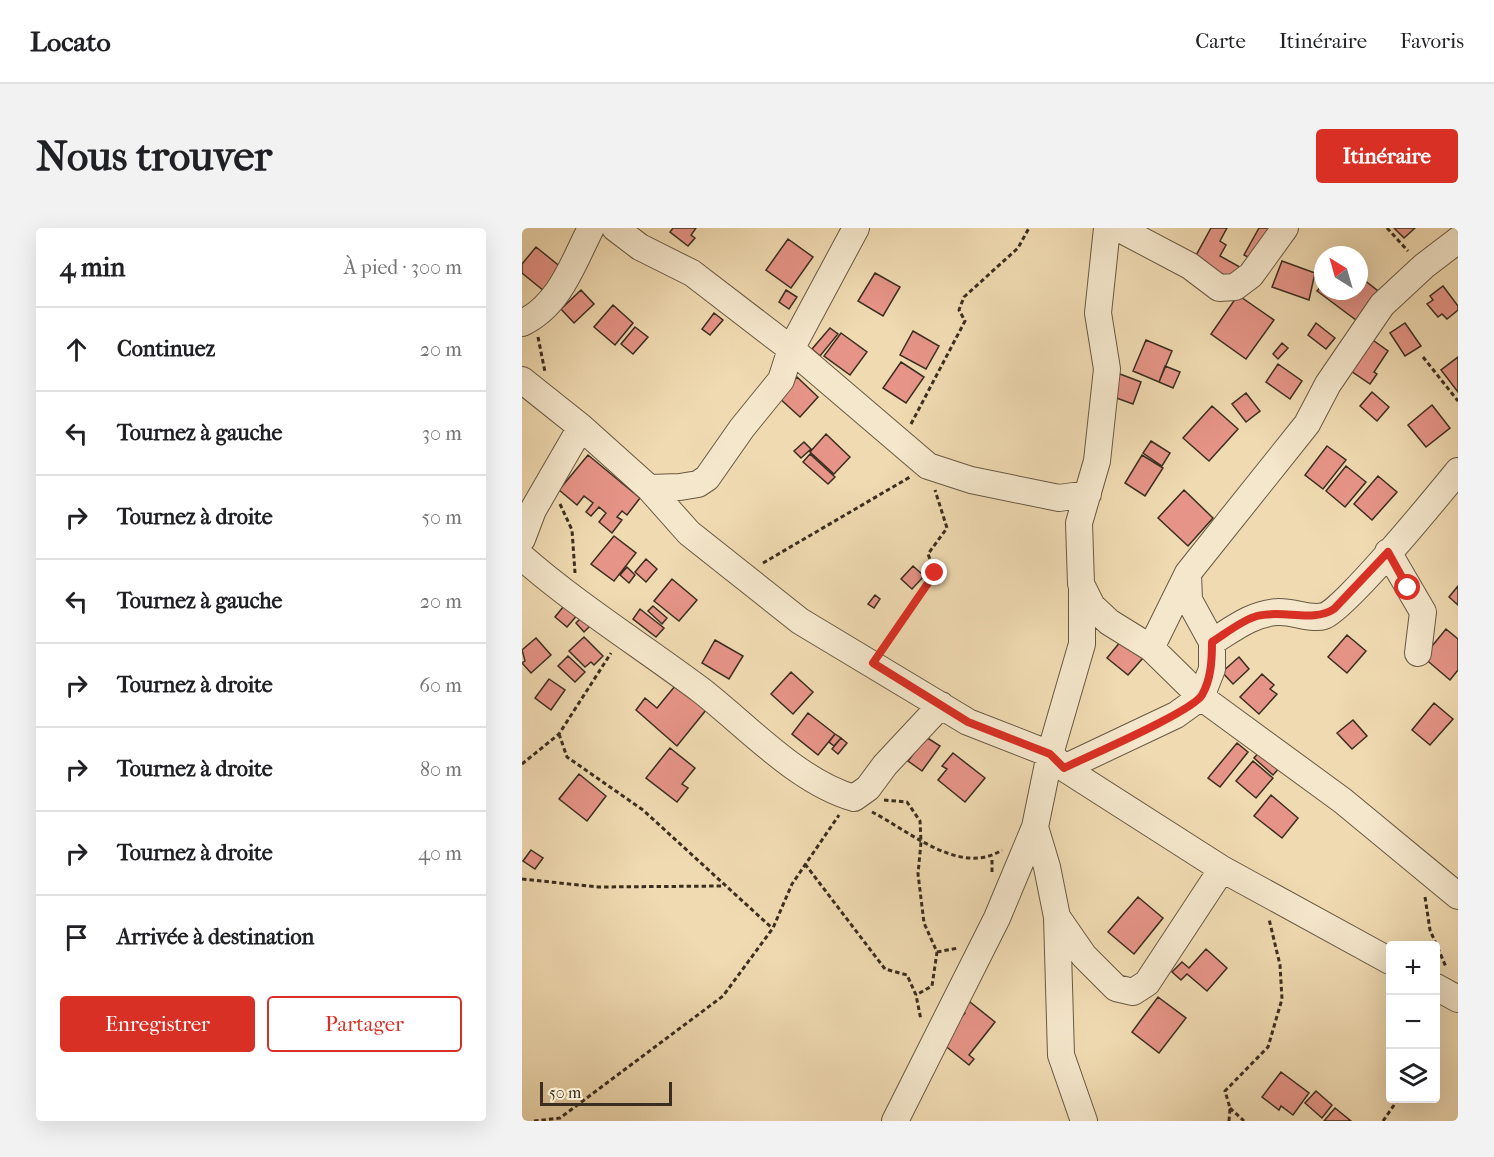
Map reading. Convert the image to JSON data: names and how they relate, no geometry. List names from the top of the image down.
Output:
{
  "scale_bar": "50 m",
  "north": "top left",
  "page": {
    "header": "Locato",
    "nav": ["Carte", "Itinéraire", "Favoris"],
    "buttons": [
      "Itinéraire",
      ["Enregistrer", "Partager"]
    ],
    "title": "Nous trouver",
    "heading": ["4 min", "À pied · 300 m"],
    "list": [
      ["Continuez", "20 m"],
      ["Tournez à gauche", "30 m"],
      ["Tournez à droite", "50 m"],
      ["Tournez à gauche", "20 m"],
      ["Tournez à droite", "60 m"],
      ["Tournez à droite", "80 m"],
      ["Tournez à droite", "40 m"],
      "Arrivée à destination"
    ],
    "map_buttons": ["+", "−"],
    "scale": "50 m"
  }
}
